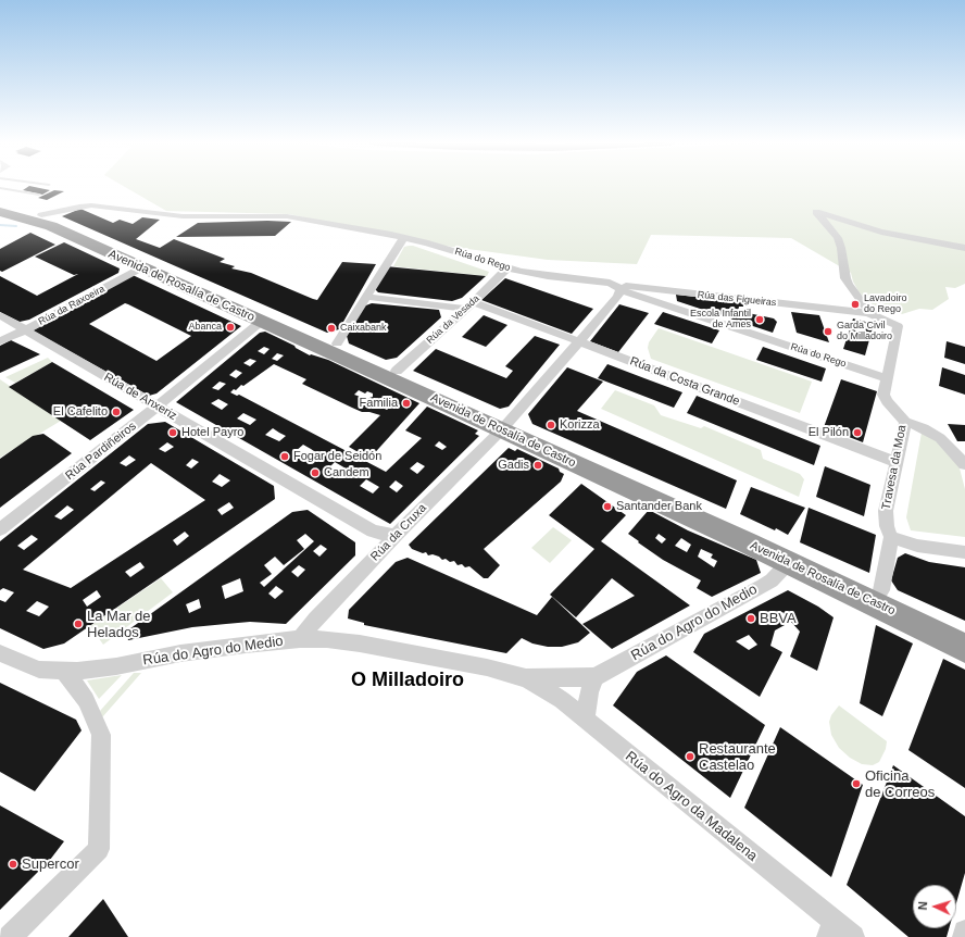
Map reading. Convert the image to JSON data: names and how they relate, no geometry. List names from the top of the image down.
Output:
{
  "streets": {
    "highway": ["Avenida de Rosalía de Castro"],
    "street": [
      "Rúa do Rego",
      "Rúa das Figueiras",
      "Rúa da Raxoeira",
      "Rúa da Vesada",
      "Rúa da Costa Grande",
      "Rúa de Anxeriz",
      "Rúa Pardiñeiros",
      "Travesa da Moa",
      "Rúa da Cruxa",
      "Rúa do Agro do Medio",
      "Rúa do Agro da Madalena"
    ]
  },
  "crossings": [
    ["Rúa do Rego", "Avenida de Rosalía de Castro"],
    ["Rúa do Rego", "Rúa das Figueiras"],
    ["Rúa do Rego", "Rúa da Vesada"],
    ["Rúa do Rego", "Travesa da Moa"],
    ["Avenida de Rosalía de Castro", "Rúa da Raxoeira"],
    ["Avenida de Rosalía de Castro", "Rúa da Vesada"],
    ["Avenida de Rosalía de Castro", "Rúa Pardiñeiros"],
    ["Avenida de Rosalía de Castro", "Travesa da Moa"],
    ["Avenida de Rosalía de Castro", "Rúa da Cruxa"],
    ["Avenida de Rosalía de Castro", "Rúa do Agro do Medio"],
    ["Rúa das Figueiras", "Travesa da Moa"],
    ["Rúa da Raxoeira", "Rúa de Anxeriz"],
    ["Rúa da Vesada", "Rúa da Costa Grande"],
    ["Rúa da Costa Grande", "Travesa da Moa"],
    ["Rúa de Anxeriz", "Rúa Pardiñeiros"],
    ["Rúa de Anxeriz", "Rúa da Cruxa"],
    ["Rúa da Cruxa", "Rúa do Agro do Medio"],
    ["Rúa do Agro do Medio", "Rúa do Agro da Madalena"]
  ],
  "districts": ["O Milladoiro"],
  "places": [
    "Lavadoiro do Rego",
    "Escola Infantil de Ames",
    "Abanca",
    "Caixabank",
    "Garda Civil do Milladoiro",
    "Familia",
    "El Cafelito",
    "Korizza",
    "Hotel Payro",
    "El Pilón",
    "Fogar de Seidón",
    "Gadis",
    "Candem",
    "Santander Bank",
    "BBVA",
    "La Mar de Helados",
    "Restaurante Castelao",
    "Oficina de Correos",
    "Supercor"
  ],
  "north": "left"
}
